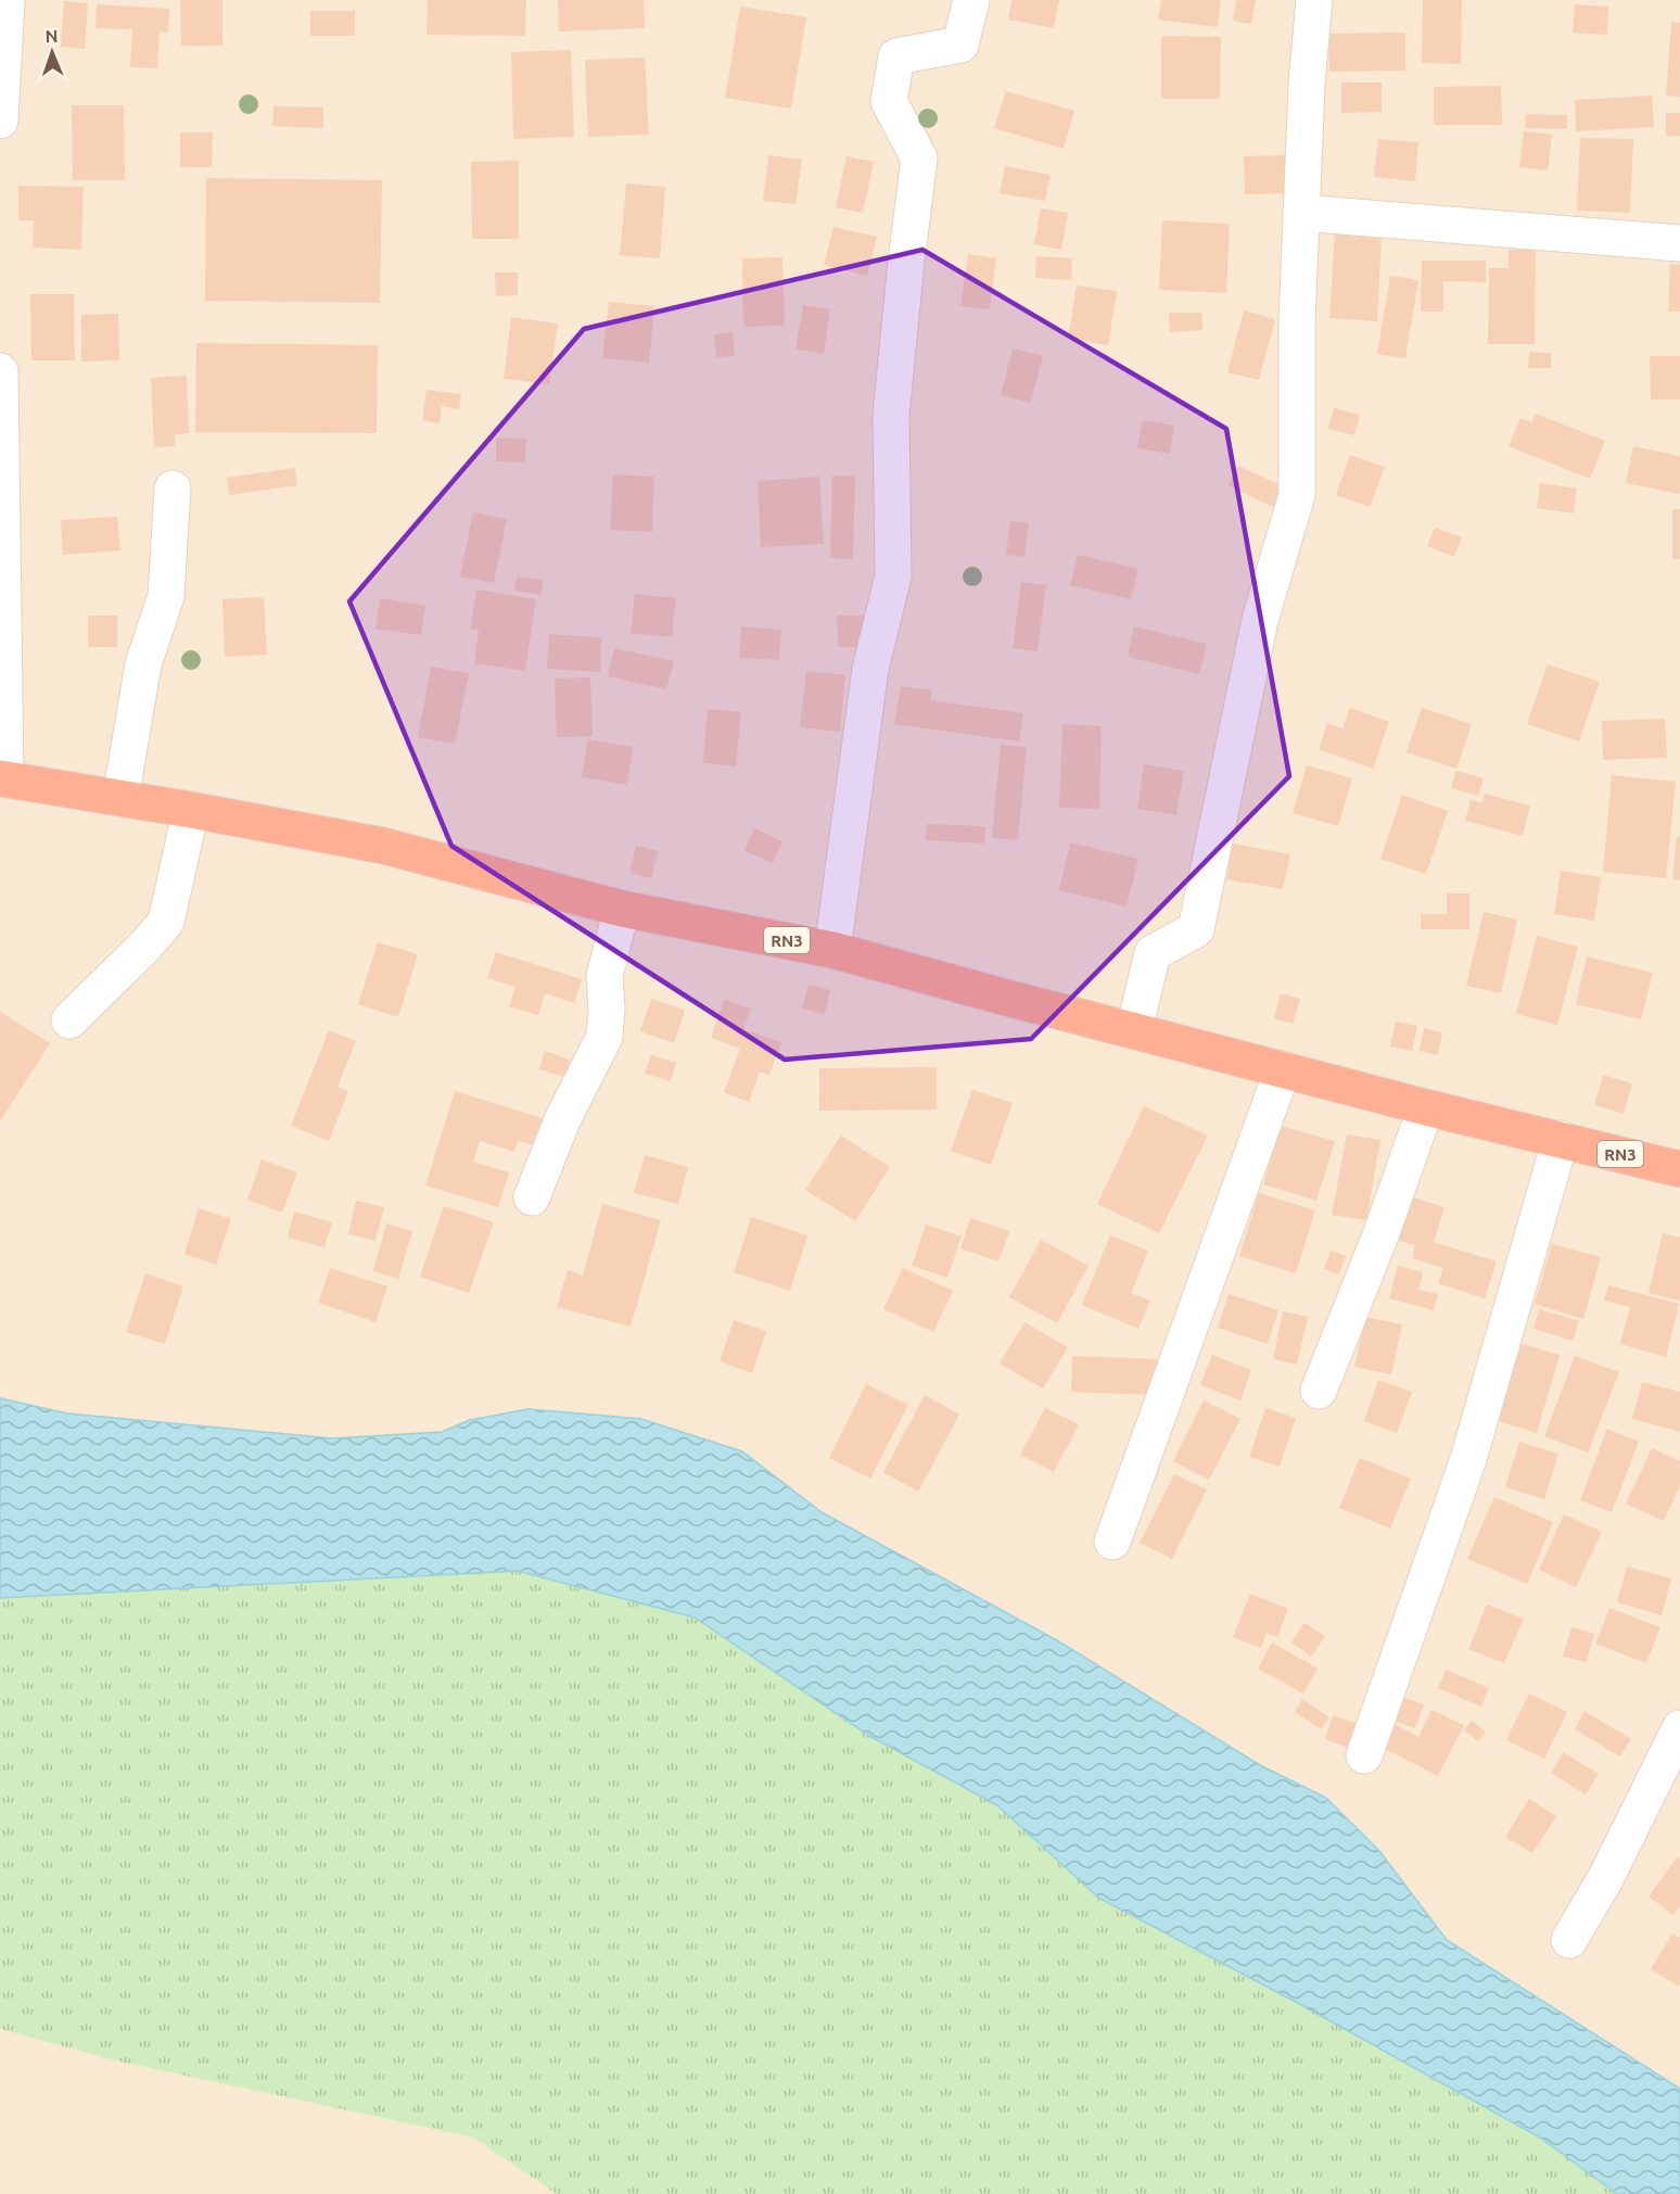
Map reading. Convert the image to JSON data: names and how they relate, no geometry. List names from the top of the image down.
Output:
{
  "streets": {
    "highway": ["RN3"]
  },
  "north": "top"
}
